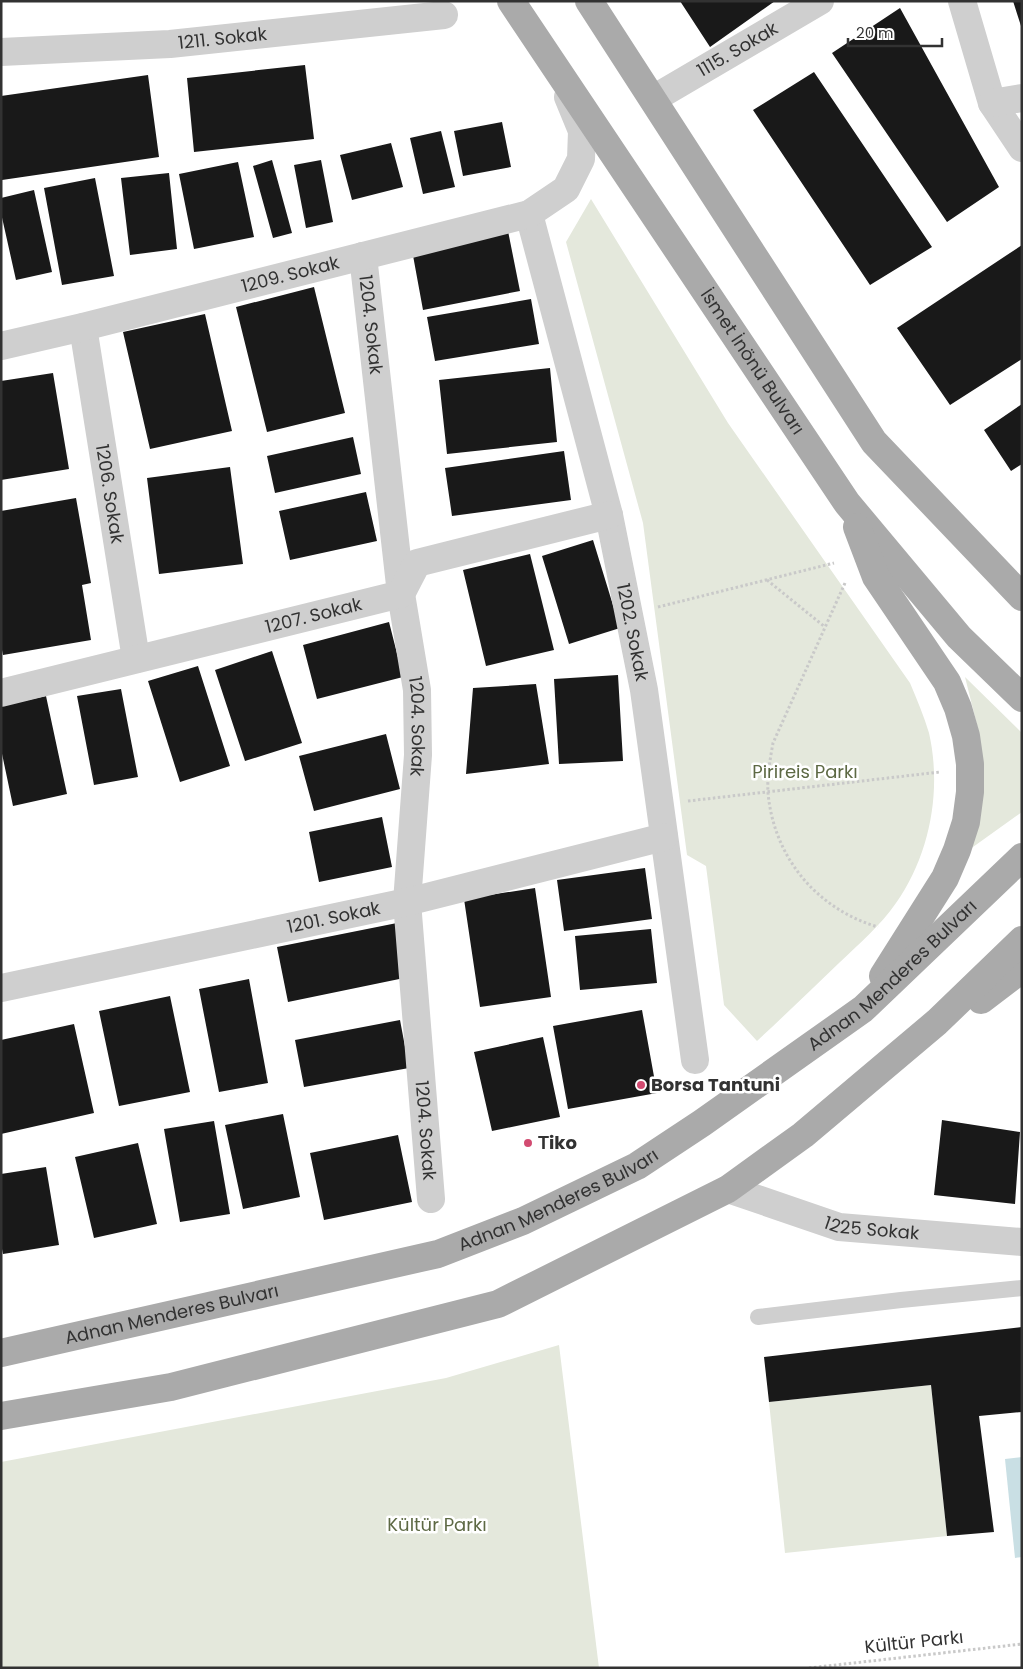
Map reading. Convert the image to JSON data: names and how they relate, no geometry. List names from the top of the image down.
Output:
{
  "streets": {
    "main road": ["İsmet İnönü Bulvarı", "Adnan Menderes Bulvarı"],
    "street": [
      "1211. Sokak",
      "1115. Sokak",
      "1209. Sokak",
      "1204. Sokak",
      "1206. Sokak",
      "1207. Sokak",
      "1202. Sokak",
      "1201. Sokak",
      "1225 Sokak"
    ],
    "path": ["Kültür Parkı"]
  },
  "crossings": [
    ["1209. Sokak", "1204. Sokak"],
    ["1209. Sokak", "İsmet İnönü Bulvarı"],
    ["1209. Sokak", "1206. Sokak"],
    ["1209. Sokak", "1202. Sokak"],
    ["1204. Sokak", "1207. Sokak"],
    ["1204. Sokak", "1201. Sokak"],
    ["1206. Sokak", "1207. Sokak"],
    ["1202. Sokak", "1201. Sokak"]
  ],
  "parks": ["Pirireis Parkı", "Kültür Parkı"],
  "places": ["Borsa Tantuni", "Тiko"],
  "scale_bar": "20 m"
}
